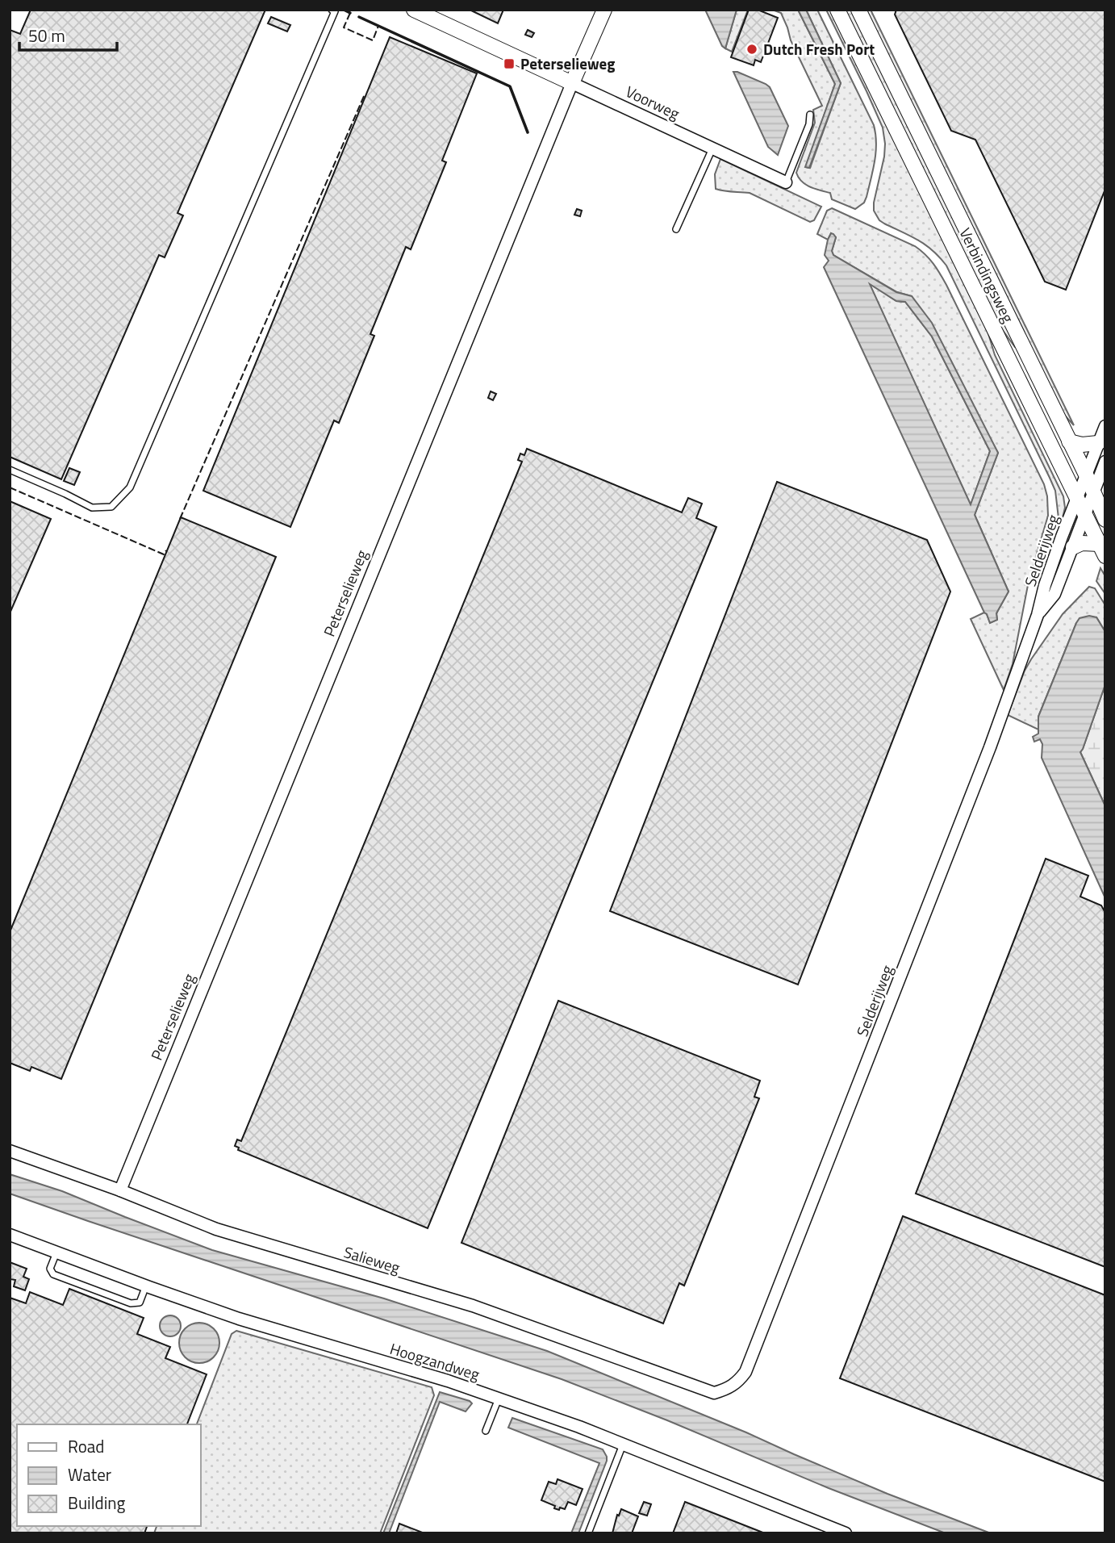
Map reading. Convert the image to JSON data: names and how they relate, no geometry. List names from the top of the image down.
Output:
{
  "streets": {
    "street": [
      "Voorweg",
      "Verbindingsweg",
      "Selderijweg",
      "Peterselieweg",
      "Salieweg",
      "Hoogzandweg"
    ]
  },
  "crossings": [
    ["Voorweg", "Peterselieweg"],
    ["Verbindingsweg", "Selderijweg"],
    ["Selderijweg", "Salieweg"],
    ["Peterselieweg", "Salieweg"]
  ],
  "places": {
    "other": ["Dutch Fresh Port"],
    "transit": ["Peterselieweg"]
  },
  "legend": ["Road", "Water", "Building"],
  "scale_bar": "50 m"
}
